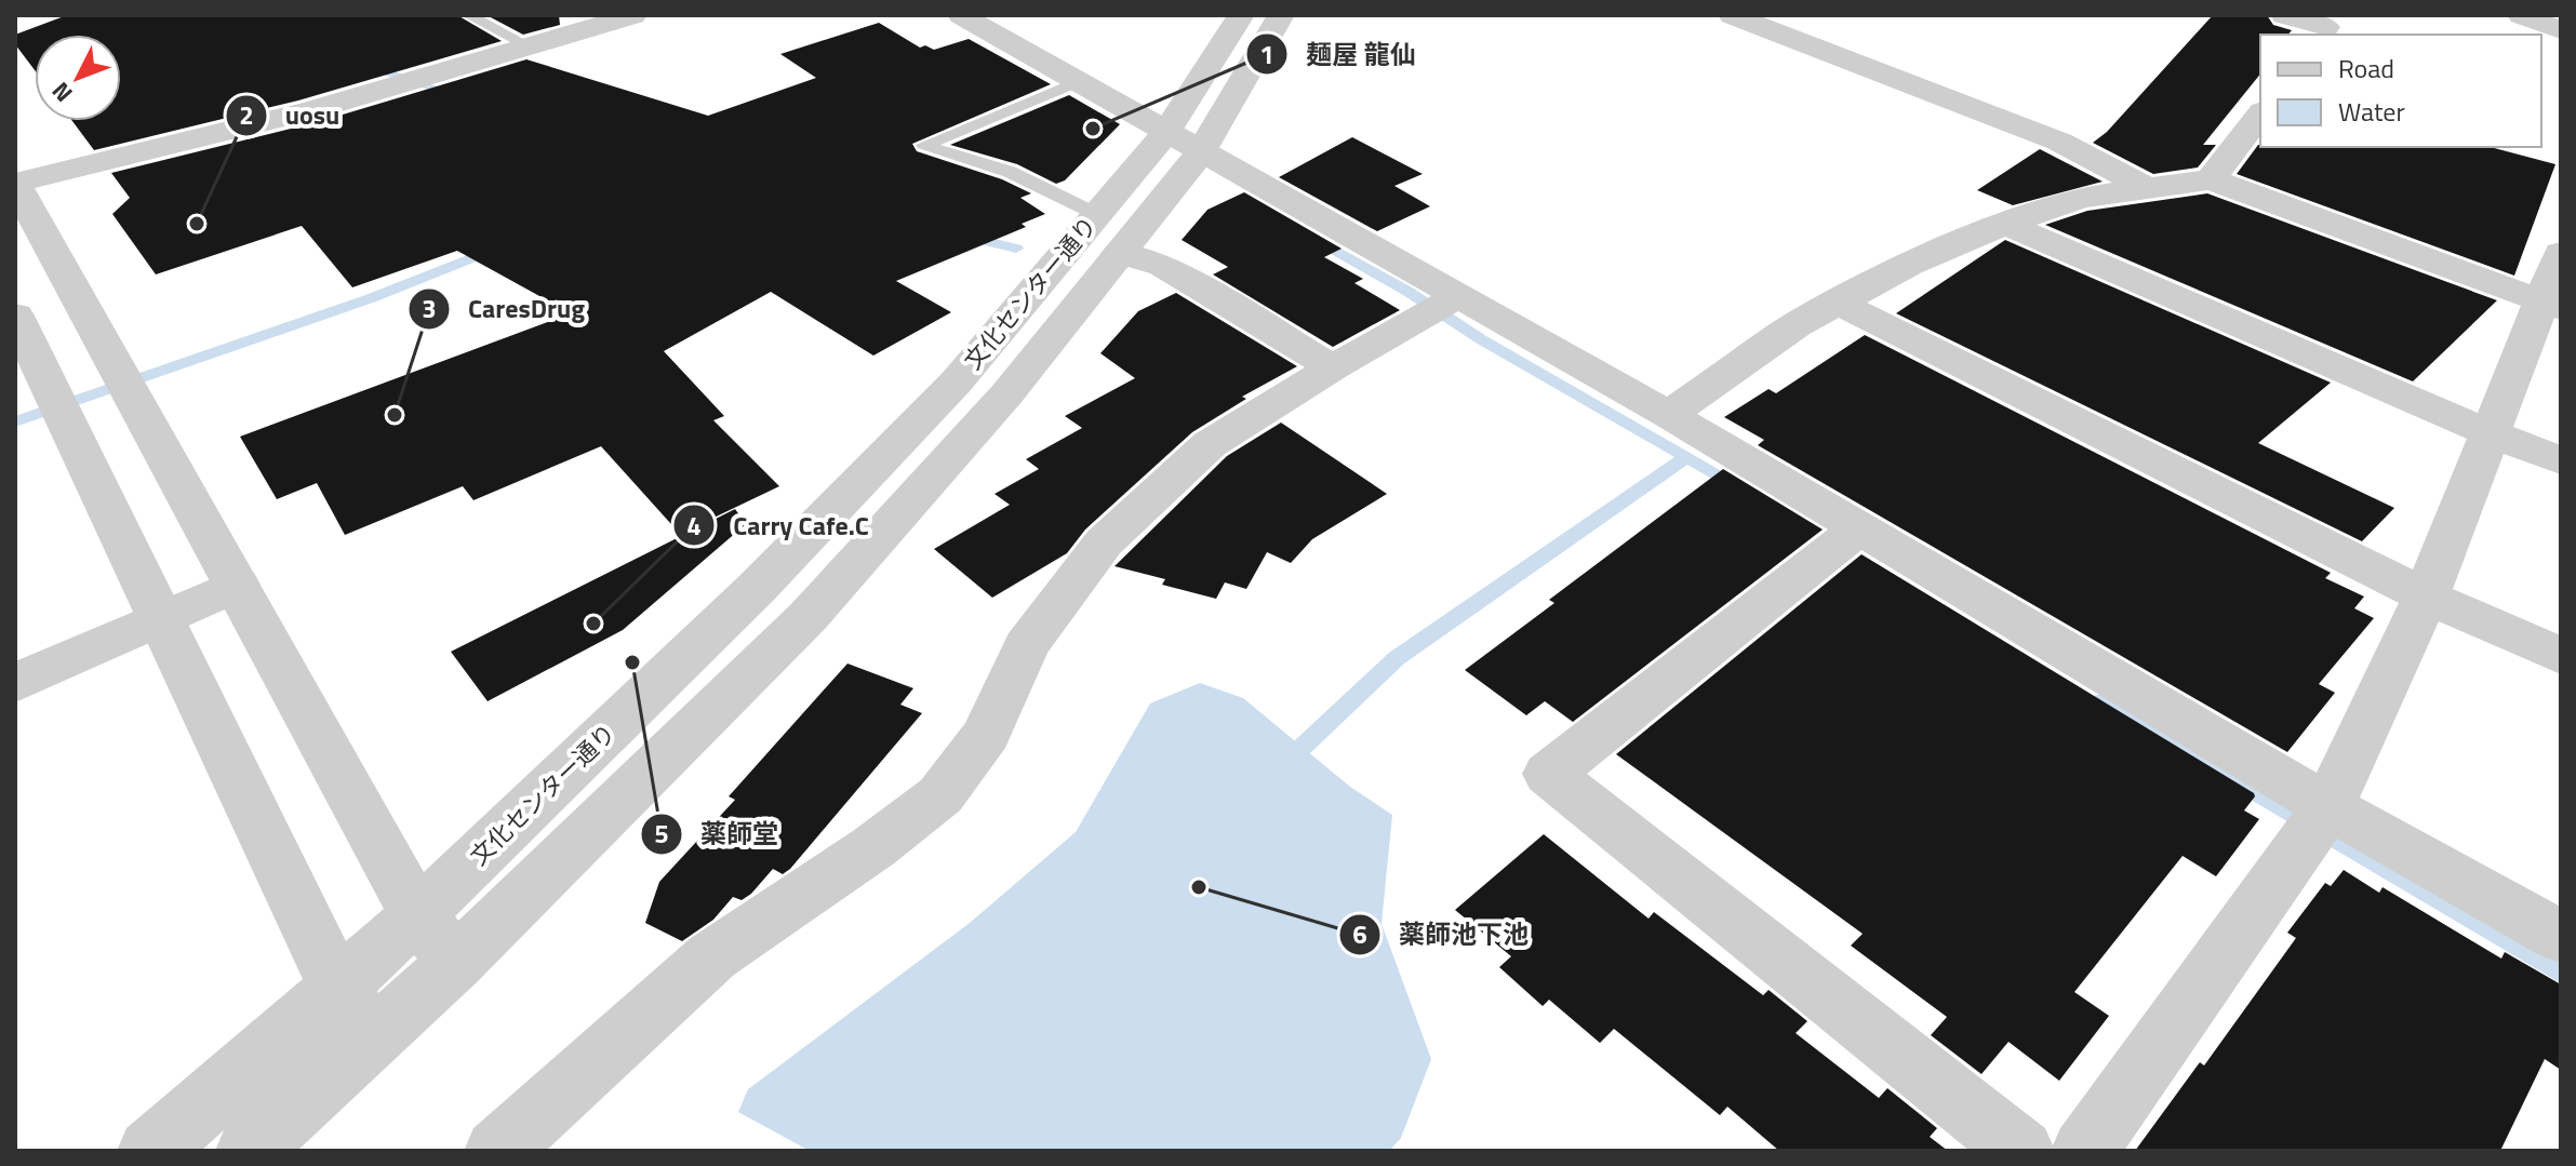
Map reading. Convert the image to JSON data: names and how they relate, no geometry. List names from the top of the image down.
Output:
{
  "streets": {
    "street": ["文化センター通り"]
  },
  "places": [
    "麺屋 龍仙",
    "uosu",
    "CaresDrug",
    "Carry Cafe.C",
    "薬師堂",
    "薬師池下池"
  ],
  "legend": ["Road", "Water"],
  "north": "bottom left"
}
